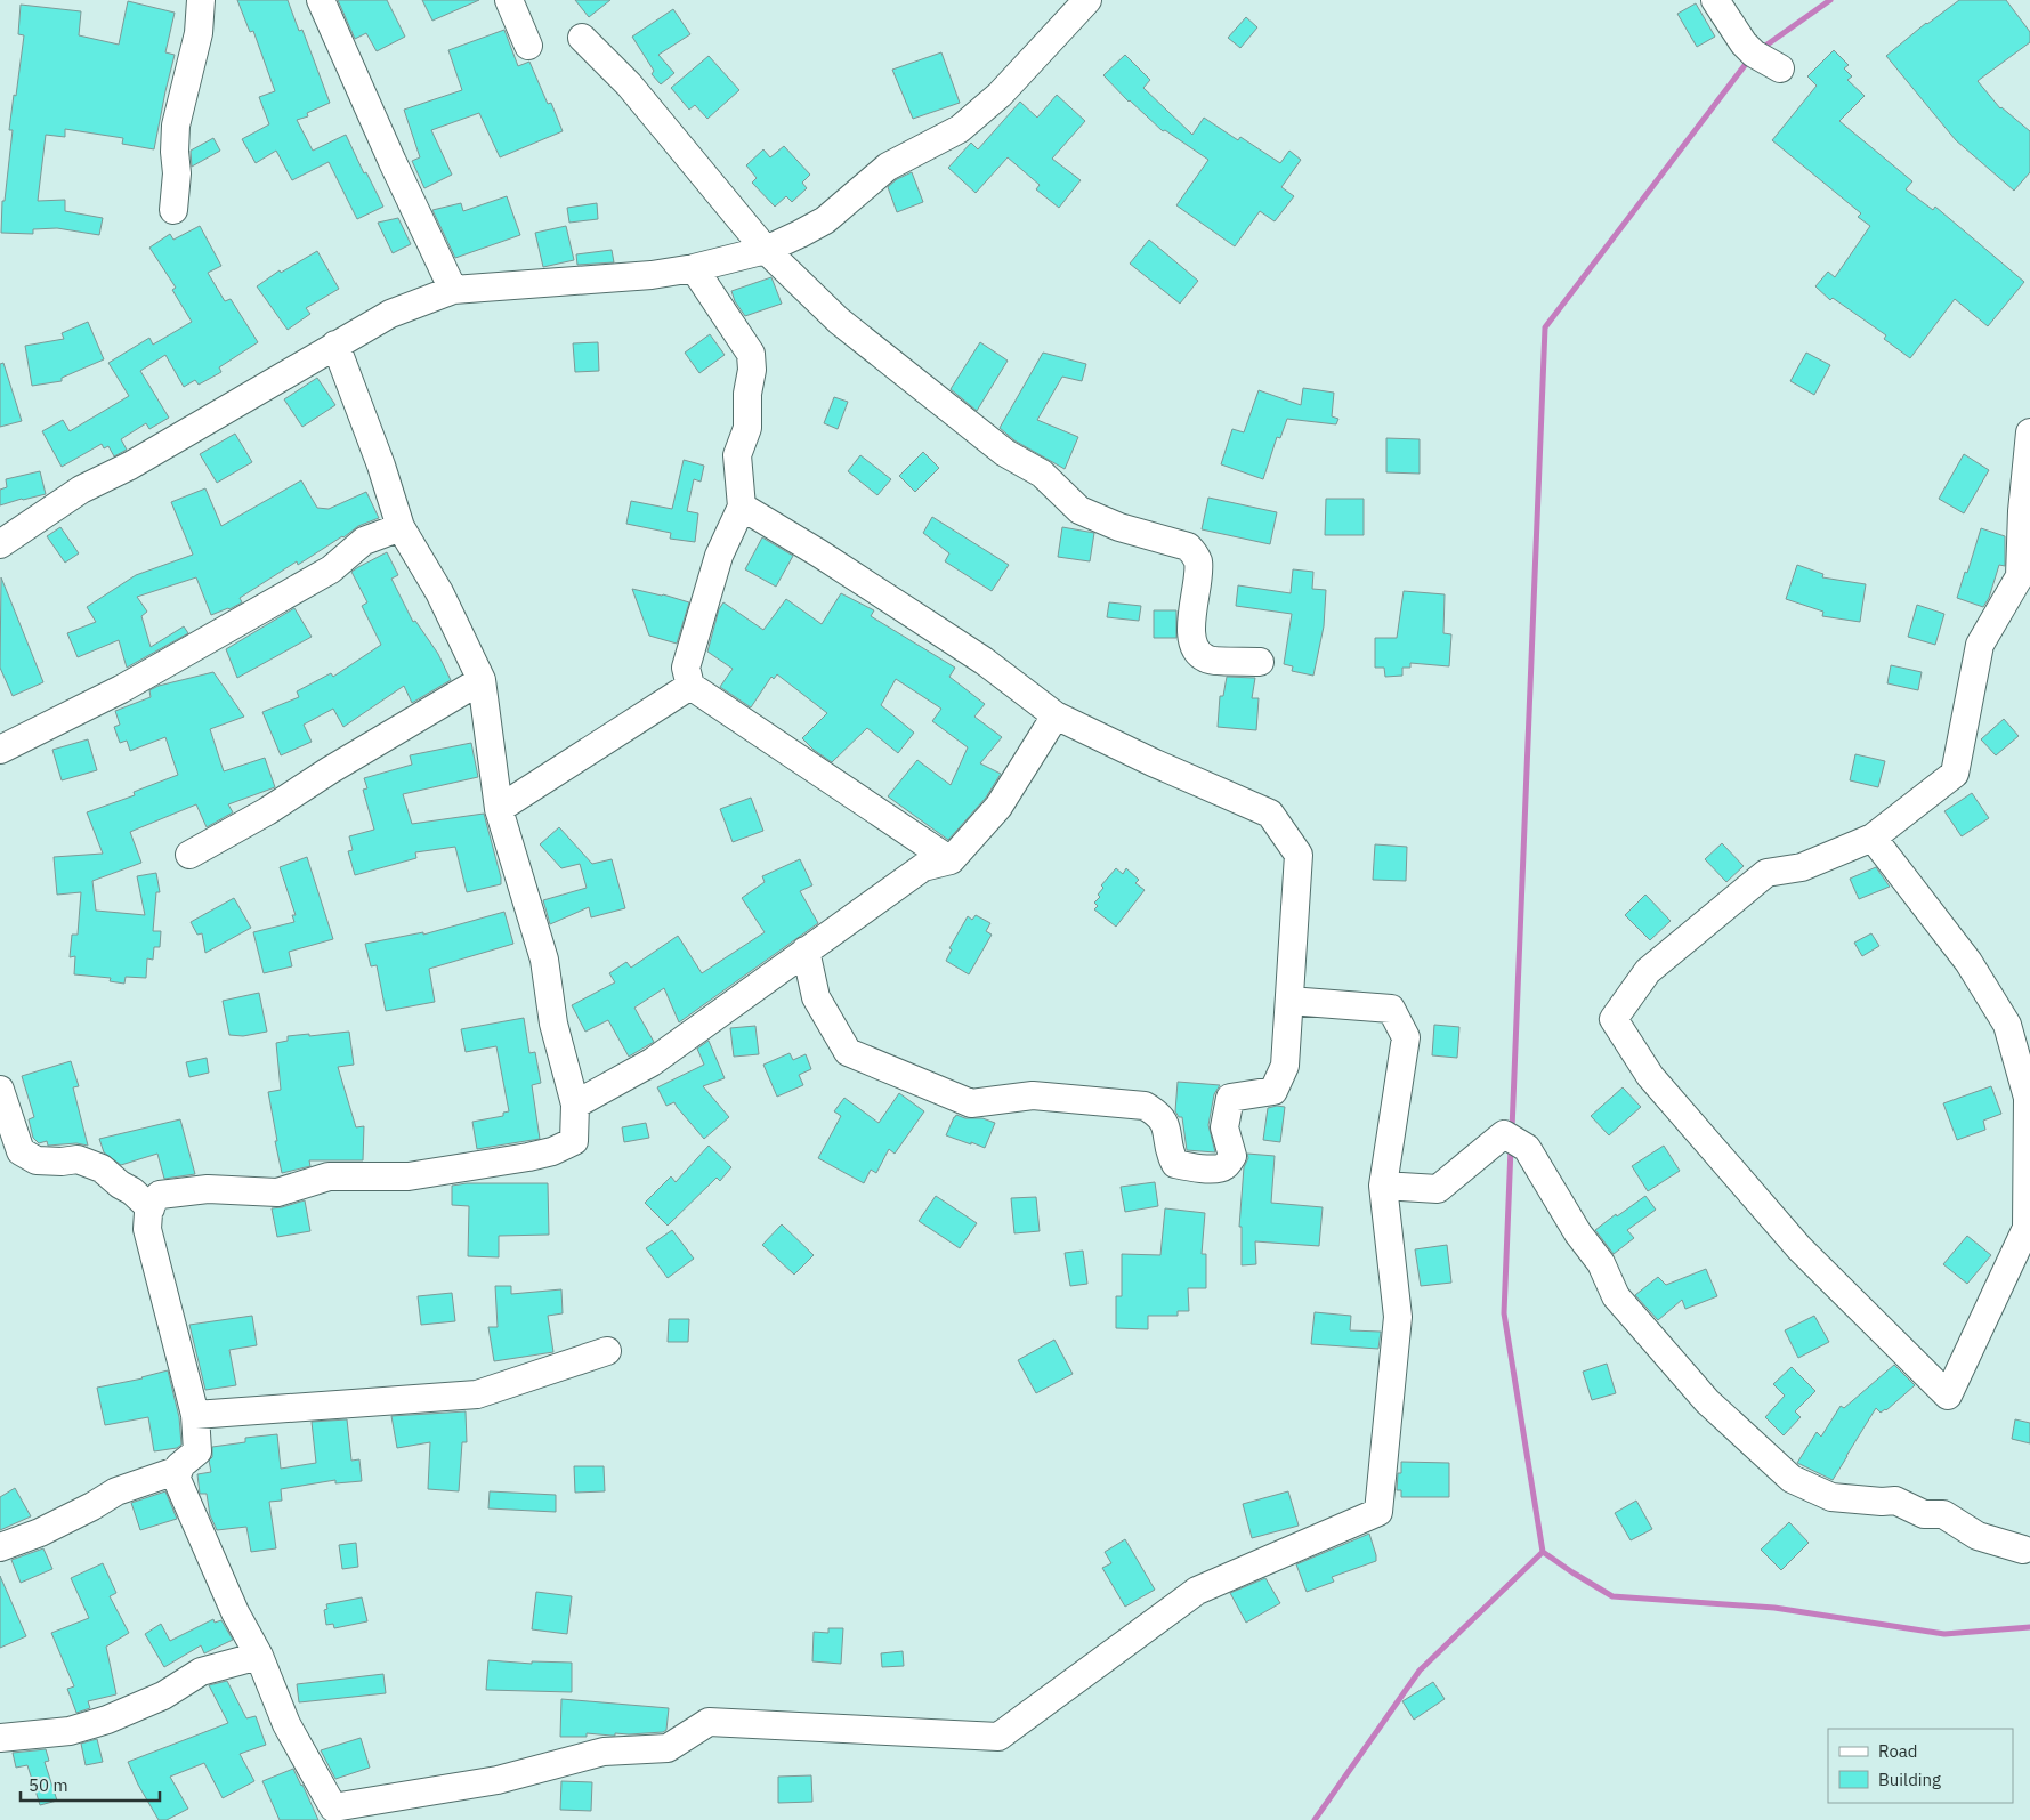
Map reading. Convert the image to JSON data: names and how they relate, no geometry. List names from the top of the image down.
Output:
{
  "legend": ["Road", "Building"],
  "scale_bar": "50 m"
}
